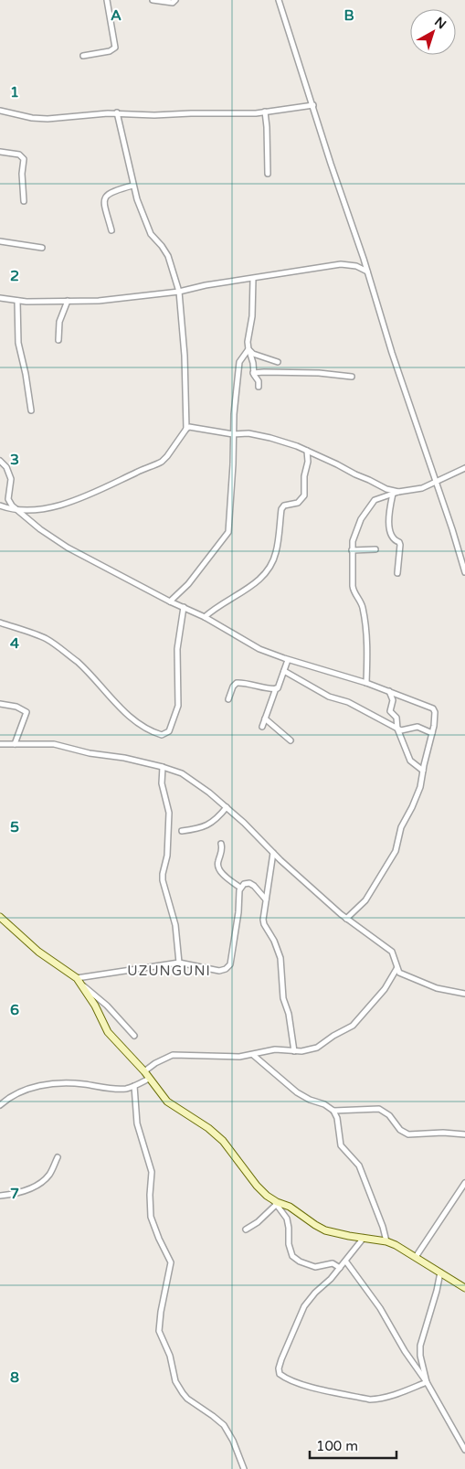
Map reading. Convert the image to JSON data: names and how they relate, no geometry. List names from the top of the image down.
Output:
{
  "districts": ["UZUNGUNI"],
  "scale_bar": "100 m",
  "north": "top right",
  "grid": {
    "columns": ["A", "B"],
    "rows": [
      "1",
      "2",
      "3",
      "4",
      "5",
      "6",
      "7",
      "8"
    ]
  }
}
